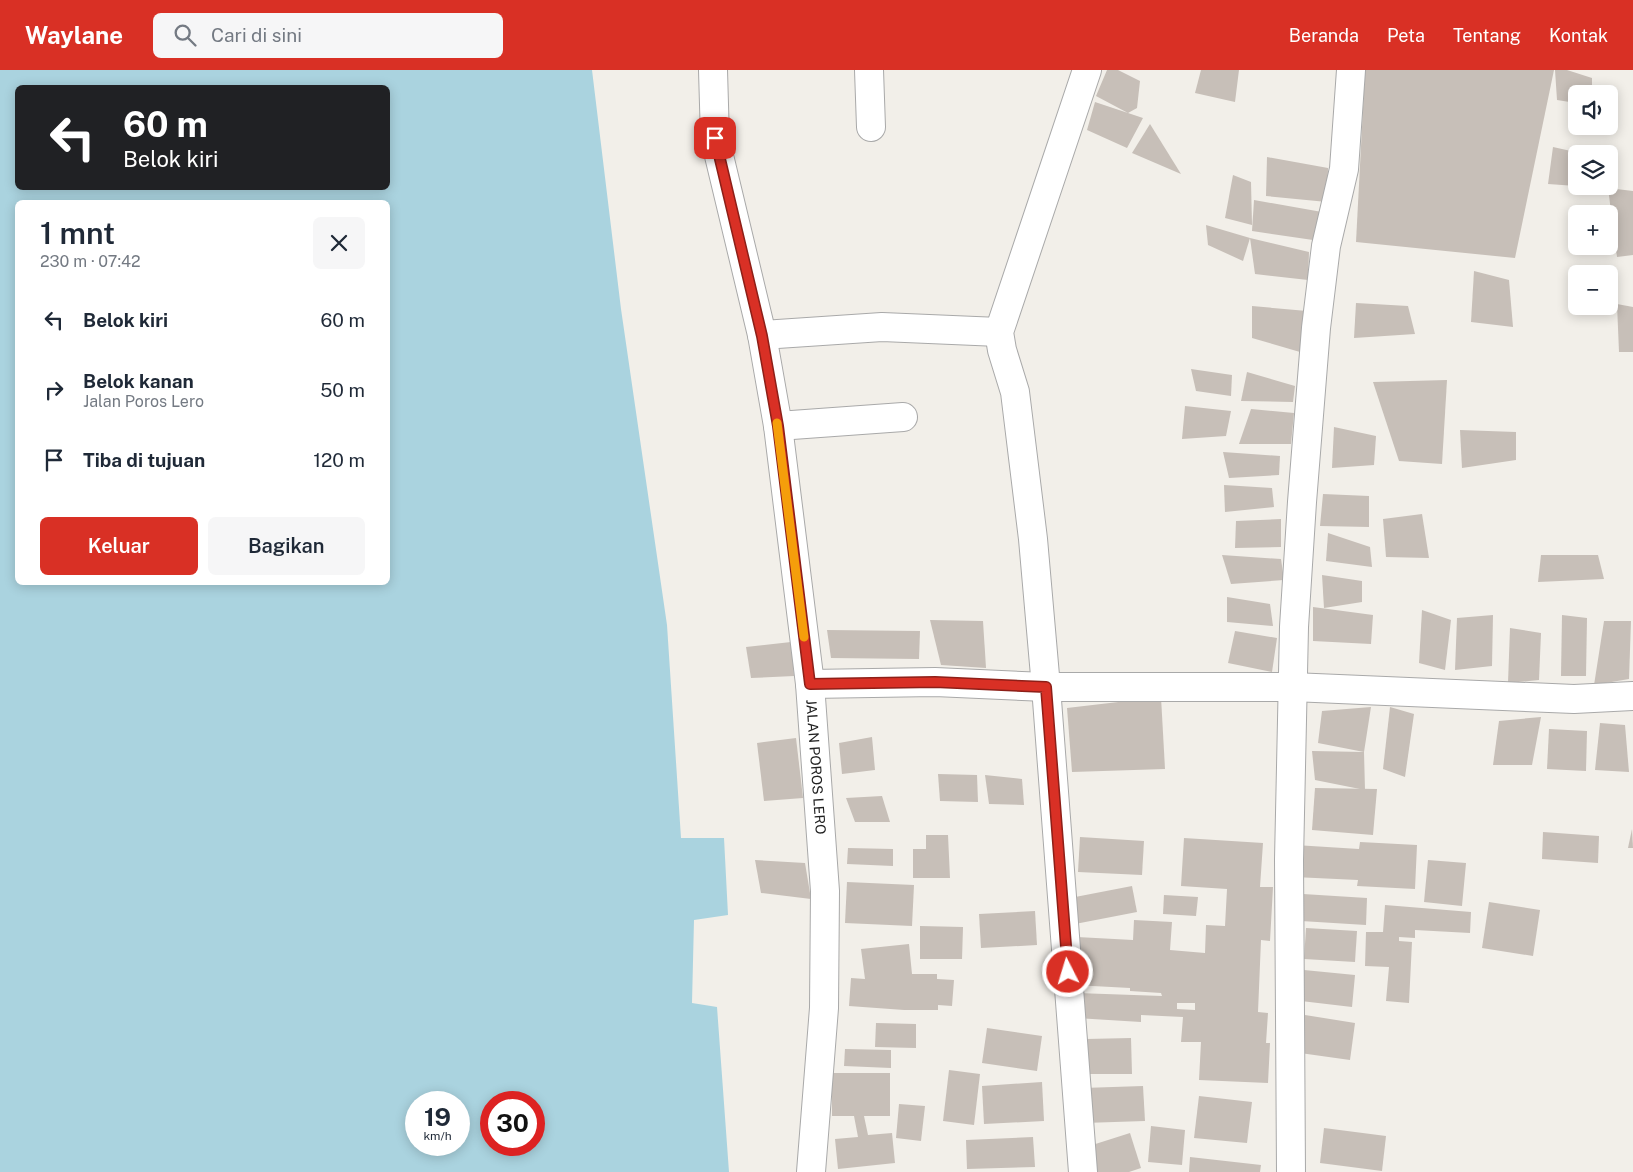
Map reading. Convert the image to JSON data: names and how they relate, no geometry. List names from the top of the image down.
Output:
{
  "streets": {
    "street": ["JALAN POROS LERO"]
  },
  "page": {
    "header": "Waylane",
    "search": "Cari di sini",
    "nav": [
      "Beranda",
      "Peta",
      "Tentang",
      "Kontak"
    ],
    "map_buttons": ["+", "−"],
    "turn": ["60 m", "Belok kiri"],
    "heading": ["1 mnt", "230 m · 07:42"],
    "list": [
      {
        "name": "Belok kiri",
        "value": "60 m"
      },
      {
        "name": "Belok kanan",
        "note": "Jalan Poros Lero",
        "value": "50 m"
      },
      {
        "name": "Tiba di tujuan",
        "value": "120 m"
      }
    ],
    "buttons": ["Keluar", "Bagikan"],
    "speed": "19 km/h",
    "limit": "30"
  }
}
